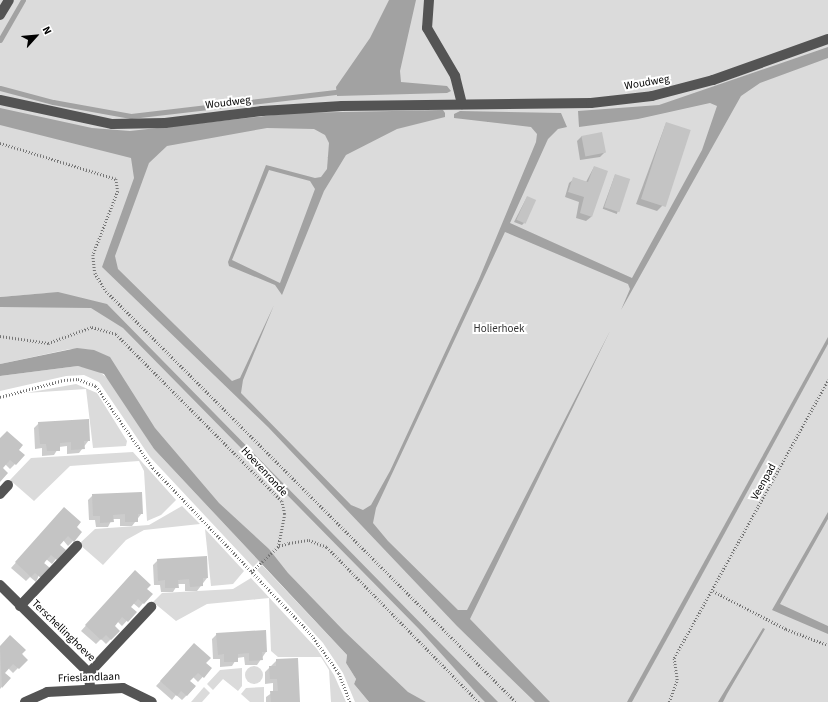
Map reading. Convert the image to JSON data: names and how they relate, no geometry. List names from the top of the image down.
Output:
{
  "streets": {
    "street": ["Woudweg", "Terschellinghoeve", "Frieslandlaan"],
    "path": ["Hoevenronde", "Veenpad"]
  },
  "crossings": [
    ["Terschellinghoeve", "Frieslandlaan"]
  ],
  "parks": ["Holierhoek"],
  "north": "top right"
}
